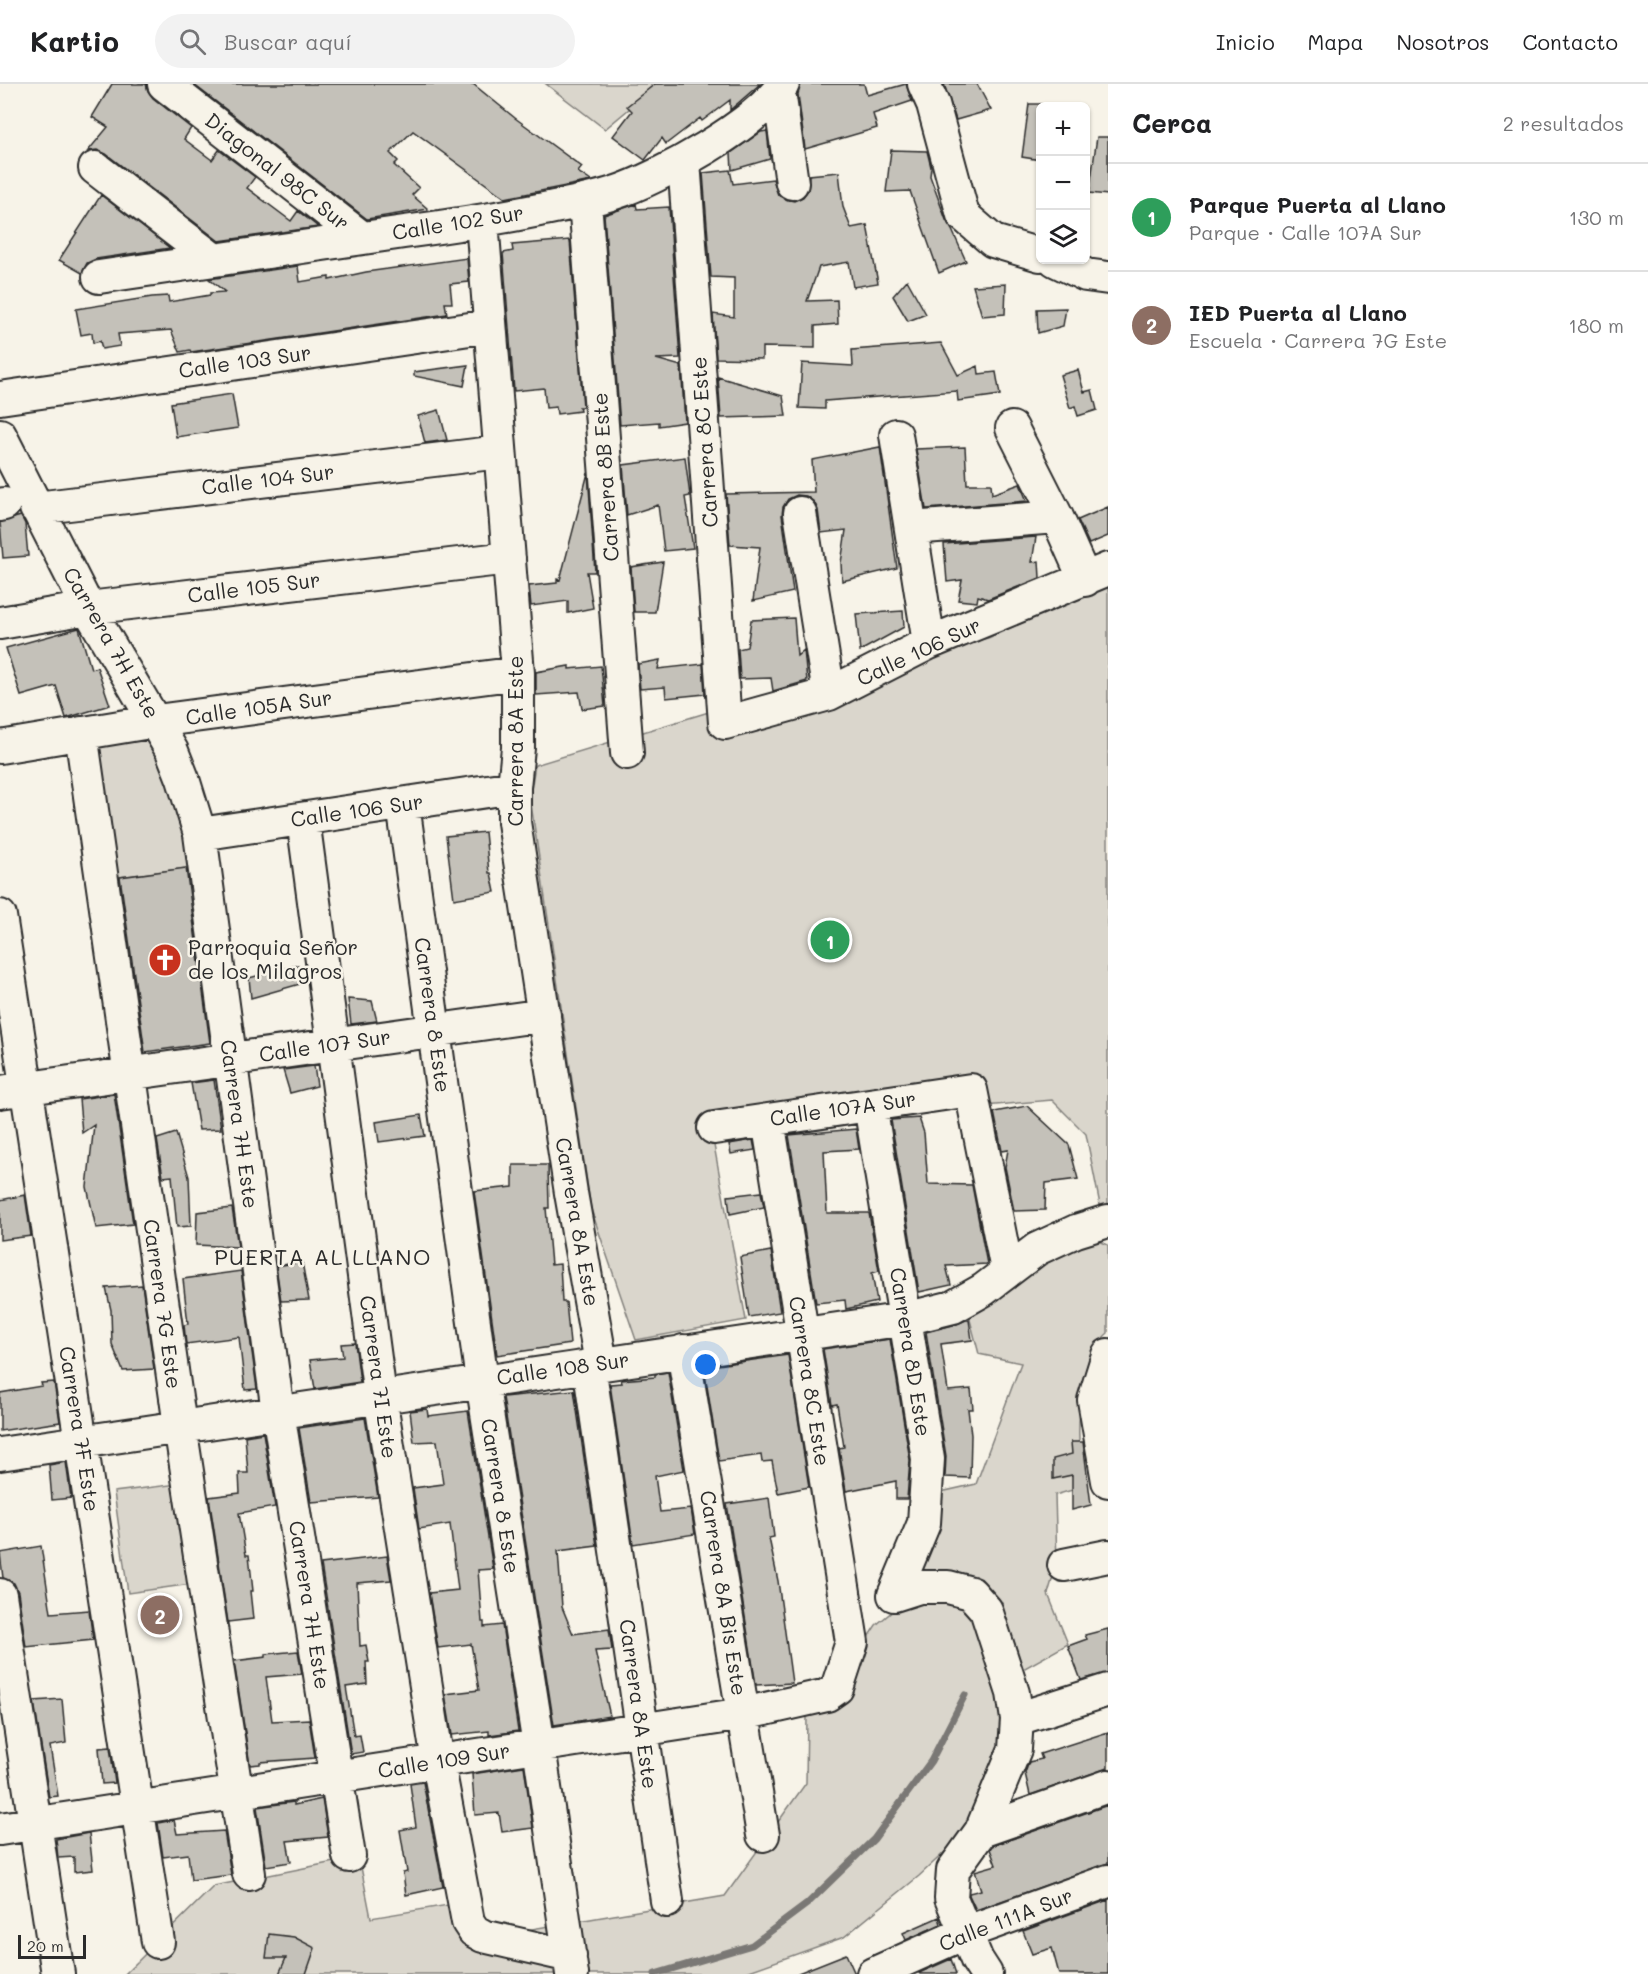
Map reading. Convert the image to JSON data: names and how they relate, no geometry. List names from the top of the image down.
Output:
{
  "streets": {
    "street": [
      "Diagonal 98C Sur",
      "Calle 102 Sur",
      "Calle 103 Sur",
      "Carrera 8C Este",
      "Carrera 8B Este",
      "Calle 104 Sur",
      "Calle 105 Sur",
      "Carrera 7H Este",
      "Calle 106 Sur",
      "Calle 105A Sur",
      "Carrera 8A Este",
      "Carrera 8 Este",
      "Calle 107 Sur",
      "Calle 107A Sur",
      "Carrera 7G Este",
      "Carrera 8D Este",
      "Calle 108 Sur",
      "Carrera 7I Este",
      "Carrera 7F Este",
      "Carrera 8A Bis Este",
      "Calle 109 Sur",
      "Calle 111A Sur"
    ]
  },
  "crossings": [
    ["Diagonal 98C Sur", "Calle 102 Sur"],
    ["Calle 102 Sur", "Carrera 8C Este"],
    ["Calle 102 Sur", "Carrera 8B Este"],
    ["Calle 102 Sur", "Carrera 8A Este"],
    ["Calle 103 Sur", "Carrera 8A Este"],
    ["Carrera 8C Este", "Calle 106 Sur"],
    ["Carrera 8C Este", "Calle 107A Sur"],
    ["Carrera 8C Este", "Calle 108 Sur"],
    ["Carrera 8C Este", "Calle 109 Sur"],
    ["Calle 104 Sur", "Carrera 7H Este"],
    ["Calle 104 Sur", "Carrera 8A Este"],
    ["Calle 105 Sur", "Carrera 7H Este"],
    ["Calle 105 Sur", "Carrera 8A Este"],
    ["Carrera 7H Este", "Calle 106 Sur"],
    ["Carrera 7H Este", "Calle 105A Sur"],
    ["Carrera 7H Este", "Calle 107 Sur"],
    ["Carrera 7H Este", "Calle 108 Sur"],
    ["Carrera 7H Este", "Calle 109 Sur"],
    ["Calle 106 Sur", "Carrera 8A Este"],
    ["Calle 106 Sur", "Carrera 8 Este"],
    ["Calle 106 Sur", "Carrera 7I Este"],
    ["Calle 105A Sur", "Carrera 8A Este"],
    ["Calle 105A Sur", "Carrera 7G Este"],
    ["Carrera 8A Este", "Calle 107 Sur"],
    ["Carrera 8A Este", "Calle 108 Sur"],
    ["Carrera 8A Este", "Calle 109 Sur"],
    ["Carrera 8 Este", "Calle 107 Sur"],
    ["Carrera 8 Este", "Calle 108 Sur"],
    ["Carrera 8 Este", "Carrera 7I Este"],
    ["Carrera 8 Este", "Calle 109 Sur"],
    ["Calle 107 Sur", "Carrera 7G Este"],
    ["Calle 107 Sur", "Carrera 7I Este"],
    ["Calle 107 Sur", "Carrera 7F Este"],
    ["Calle 107A Sur", "Carrera 8D Este"],
    ["Calle 107A Sur", "Calle 108 Sur"],
    ["Carrera 7G Este", "Calle 108 Sur"],
    ["Carrera 7G Este", "Calle 109 Sur"],
    ["Carrera 8D Este", "Calle 108 Sur"],
    ["Calle 108 Sur", "Carrera 7I Este"],
    ["Calle 108 Sur", "Carrera 7F Este"],
    ["Calle 108 Sur", "Carrera 8A Bis Este"],
    ["Carrera 7I Este", "Calle 109 Sur"],
    ["Carrera 7F Este", "Calle 109 Sur"],
    ["Carrera 8A Bis Este", "Calle 109 Sur"]
  ],
  "districts": ["PUERTA AL LLANO"],
  "places": {
    "church": ["Parroquia Señor de los Milagros"]
  },
  "scale_bar": "20 m",
  "page": {
    "header": "Kartio",
    "search": "Buscar aquí",
    "nav": [
      "Inicio",
      "Mapa",
      "Nosotros",
      "Contacto"
    ],
    "heading": ["Cerca", "2 resultados"],
    "map_buttons": ["+", "−"],
    "list": [
      {
        "mark": "1",
        "name": "Parque Puerta al Llano",
        "note": "Parque · Calle 107A Sur",
        "value": "130 m"
      },
      {
        "mark": "2",
        "name": "IED Puerta al Llano",
        "note": "Escuela · Carrera 7G Este",
        "value": "180 m"
      }
    ],
    "pins": ["1", "2"],
    "scale": "20 m"
  }
}
